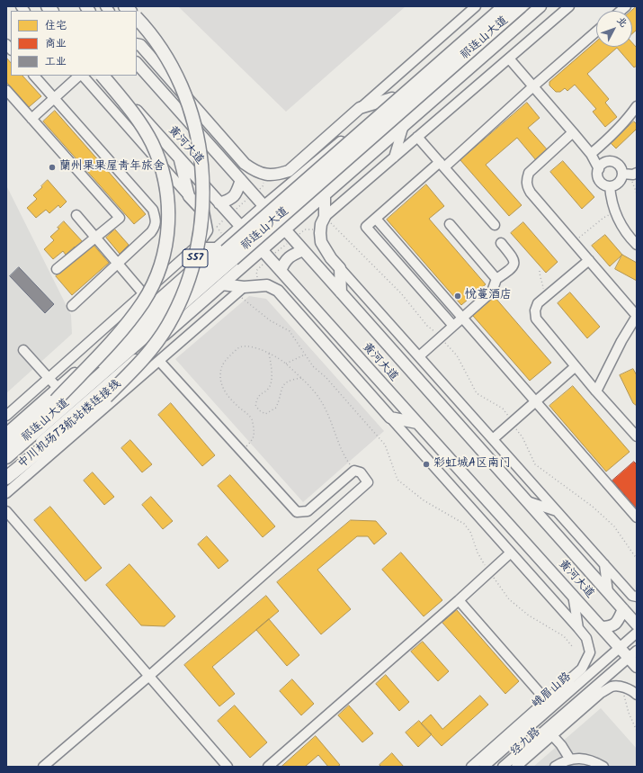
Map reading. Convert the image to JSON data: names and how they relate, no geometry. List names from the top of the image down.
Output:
{
  "streets": {
    "highway": ["S57", "中川机场T3航站楼连接线"],
    "main road": ["祁连山大道", "黄河大道"],
    "street": ["峨眉山路", "经九路"]
  },
  "crossings": [
    ["祁连山大道", "黄河大道"],
    ["黄河大道", "峨眉山路"]
  ],
  "places": ["蘭州果果屋青年旅舍", "悦蔓酒店", "彩虹城A区南门"],
  "legend": ["住宅", "商业", "工业"],
  "north": "top right"
}
